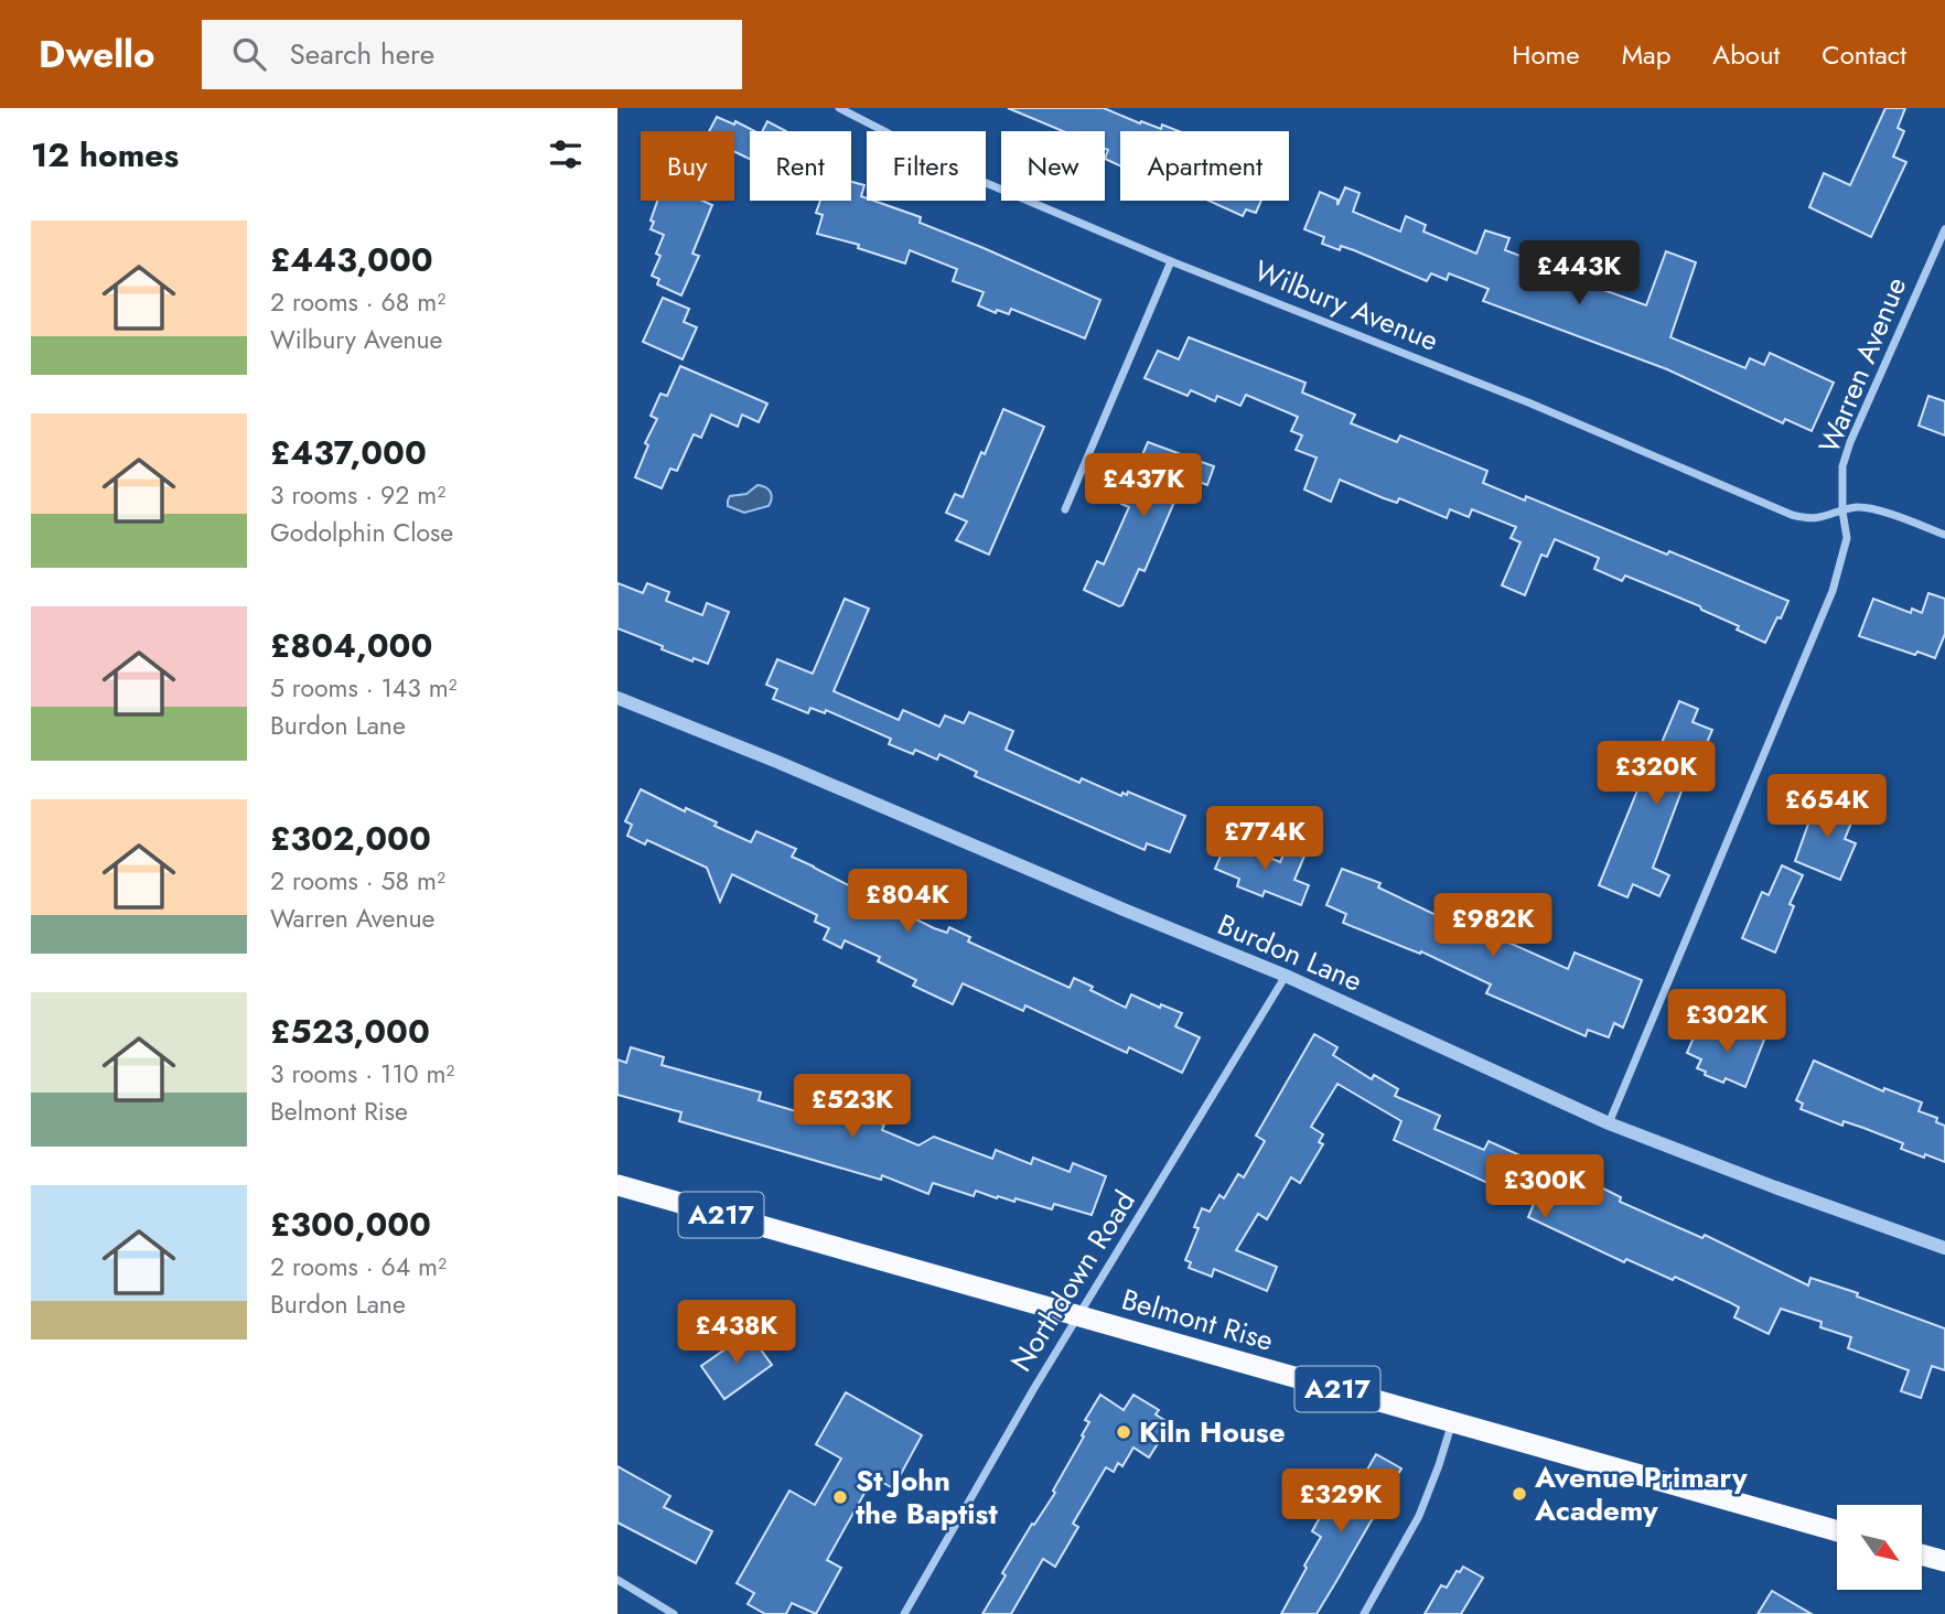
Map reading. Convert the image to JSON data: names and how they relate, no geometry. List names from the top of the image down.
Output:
{
  "streets": {
    "highway": ["A217", "Belmont Rise"],
    "street": [
      "Wilbury Avenue",
      "Warren Avenue",
      "Burdon Lane",
      "Northdown Road"
    ]
  },
  "crossings": [
    ["Wilbury Avenue", "Warren Avenue"],
    ["Warren Avenue", "Burdon Lane"],
    ["Burdon Lane", "Northdown Road"],
    ["Northdown Road", "Belmont Rise"]
  ],
  "places": ["Kiln House", "Avenue Primary Academy", "St John the Baptist"],
  "north": "bottom right",
  "page": {
    "header": "Dwello",
    "search": "Search here",
    "nav": [
      "Home",
      "Map",
      "About",
      "Contact"
    ],
    "heading": "12 homes",
    "chip": [
      "Buy",
      "Rent",
      "Filters",
      "New",
      "Apartment"
    ],
    "list": [
      {
        "name": "£443,000",
        "note": "2 rooms · 68 m² · Wilbury Avenue"
      },
      {
        "name": "£437,000",
        "note": "3 rooms · 92 m² · Godolphin Close"
      },
      {
        "name": "£804,000",
        "note": "5 rooms · 143 m² · Burdon Lane"
      },
      {
        "name": "£302,000",
        "note": "2 rooms · 58 m² · Warren Avenue"
      },
      {
        "name": "£523,000",
        "note": "3 rooms · 110 m² · Belmont Rise"
      },
      {
        "name": "£300,000",
        "note": "2 rooms · 64 m² · Burdon Lane"
      }
    ],
    "price": [
      "£443K",
      "£437K",
      "£320K",
      "£654K",
      "£774K",
      "£804K",
      "£982K",
      "£302K",
      "£523K",
      "£300K",
      "£438K",
      "£329K"
    ]
  }
}
